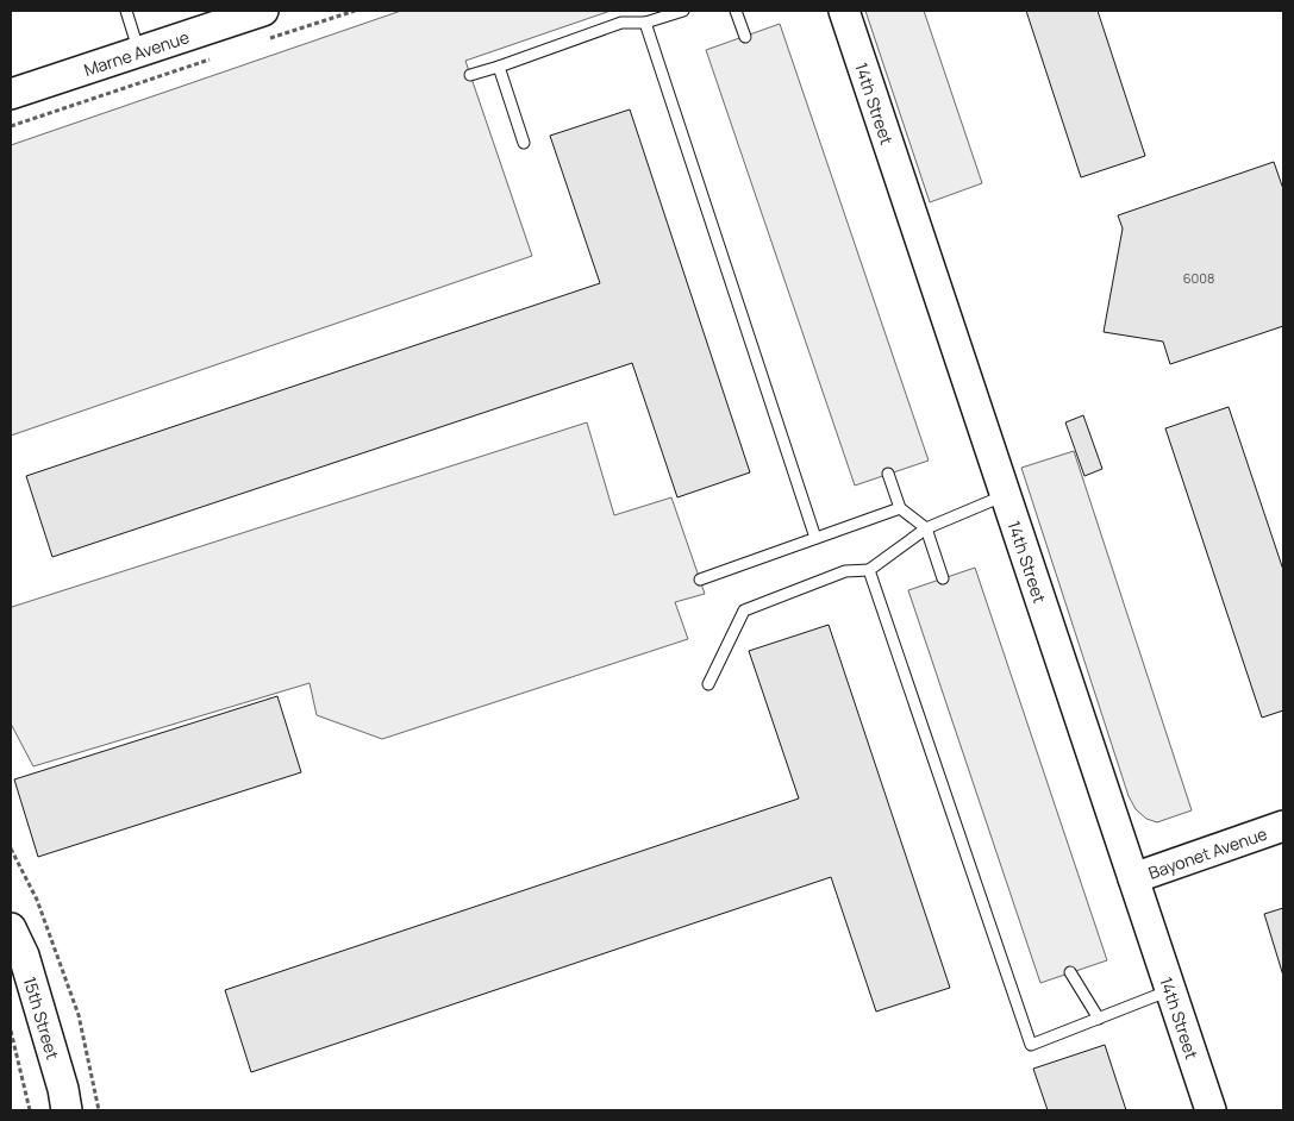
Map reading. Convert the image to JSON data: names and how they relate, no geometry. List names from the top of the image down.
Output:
{
  "streets": {
    "street": [
      "Marne Avenue",
      "14th Street",
      "Bayonet Avenue",
      "15th Street"
    ]
  },
  "crossings": [
    ["14th Street", "Bayonet Avenue"]
  ],
  "house_numbers": ["6008"]
}
